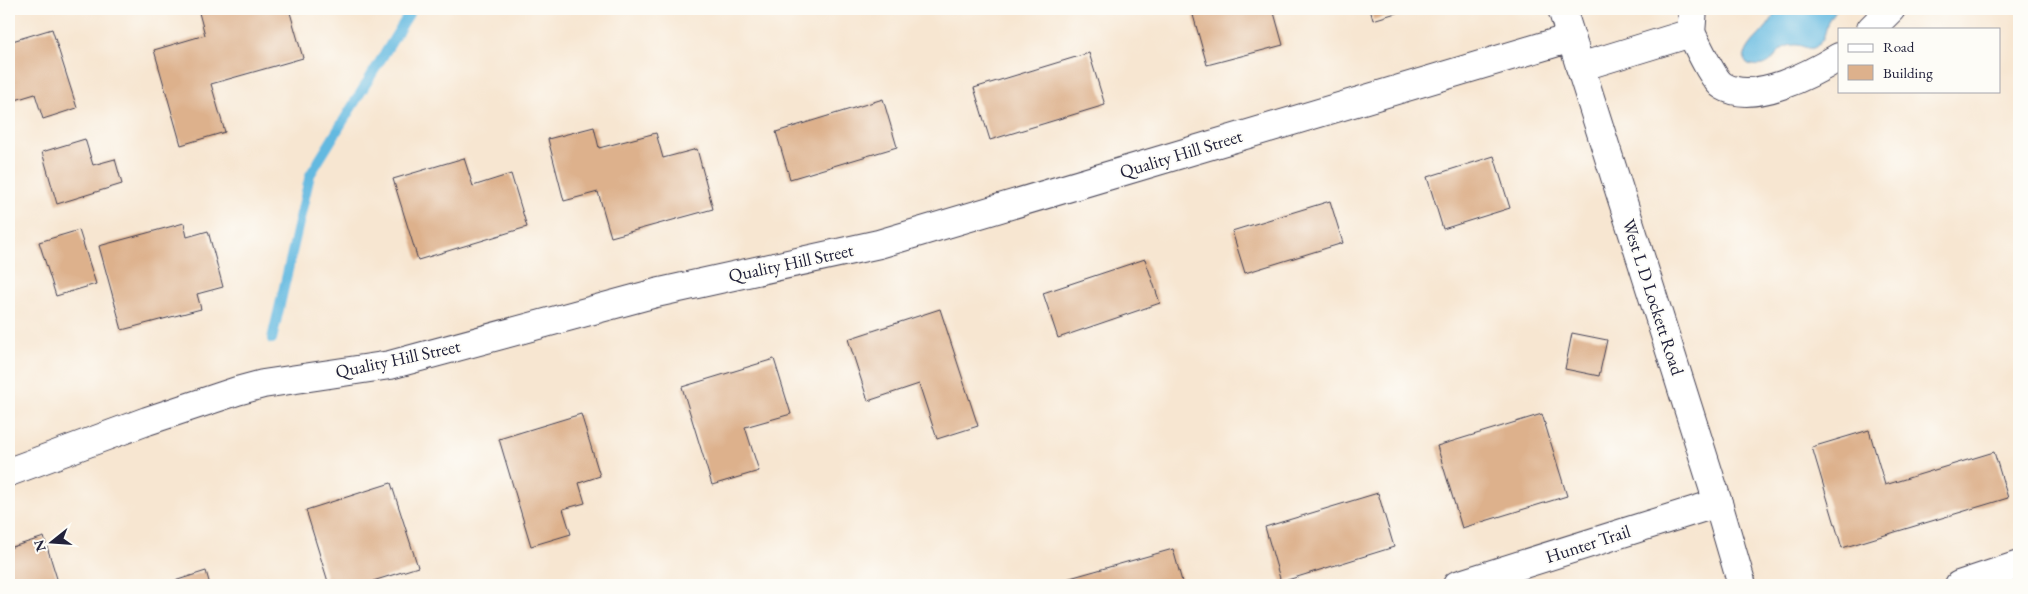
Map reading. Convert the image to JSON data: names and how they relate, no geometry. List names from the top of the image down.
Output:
{
  "streets": {
    "street": ["Quality Hill Street", "West L D Lockett Road", "Hunter Trail"]
  },
  "crossings": [
    ["Quality Hill Street", "West L D Lockett Road"],
    ["West L D Lockett Road", "Hunter Trail"]
  ],
  "legend": ["Road", "Building"],
  "north": "left"
}
